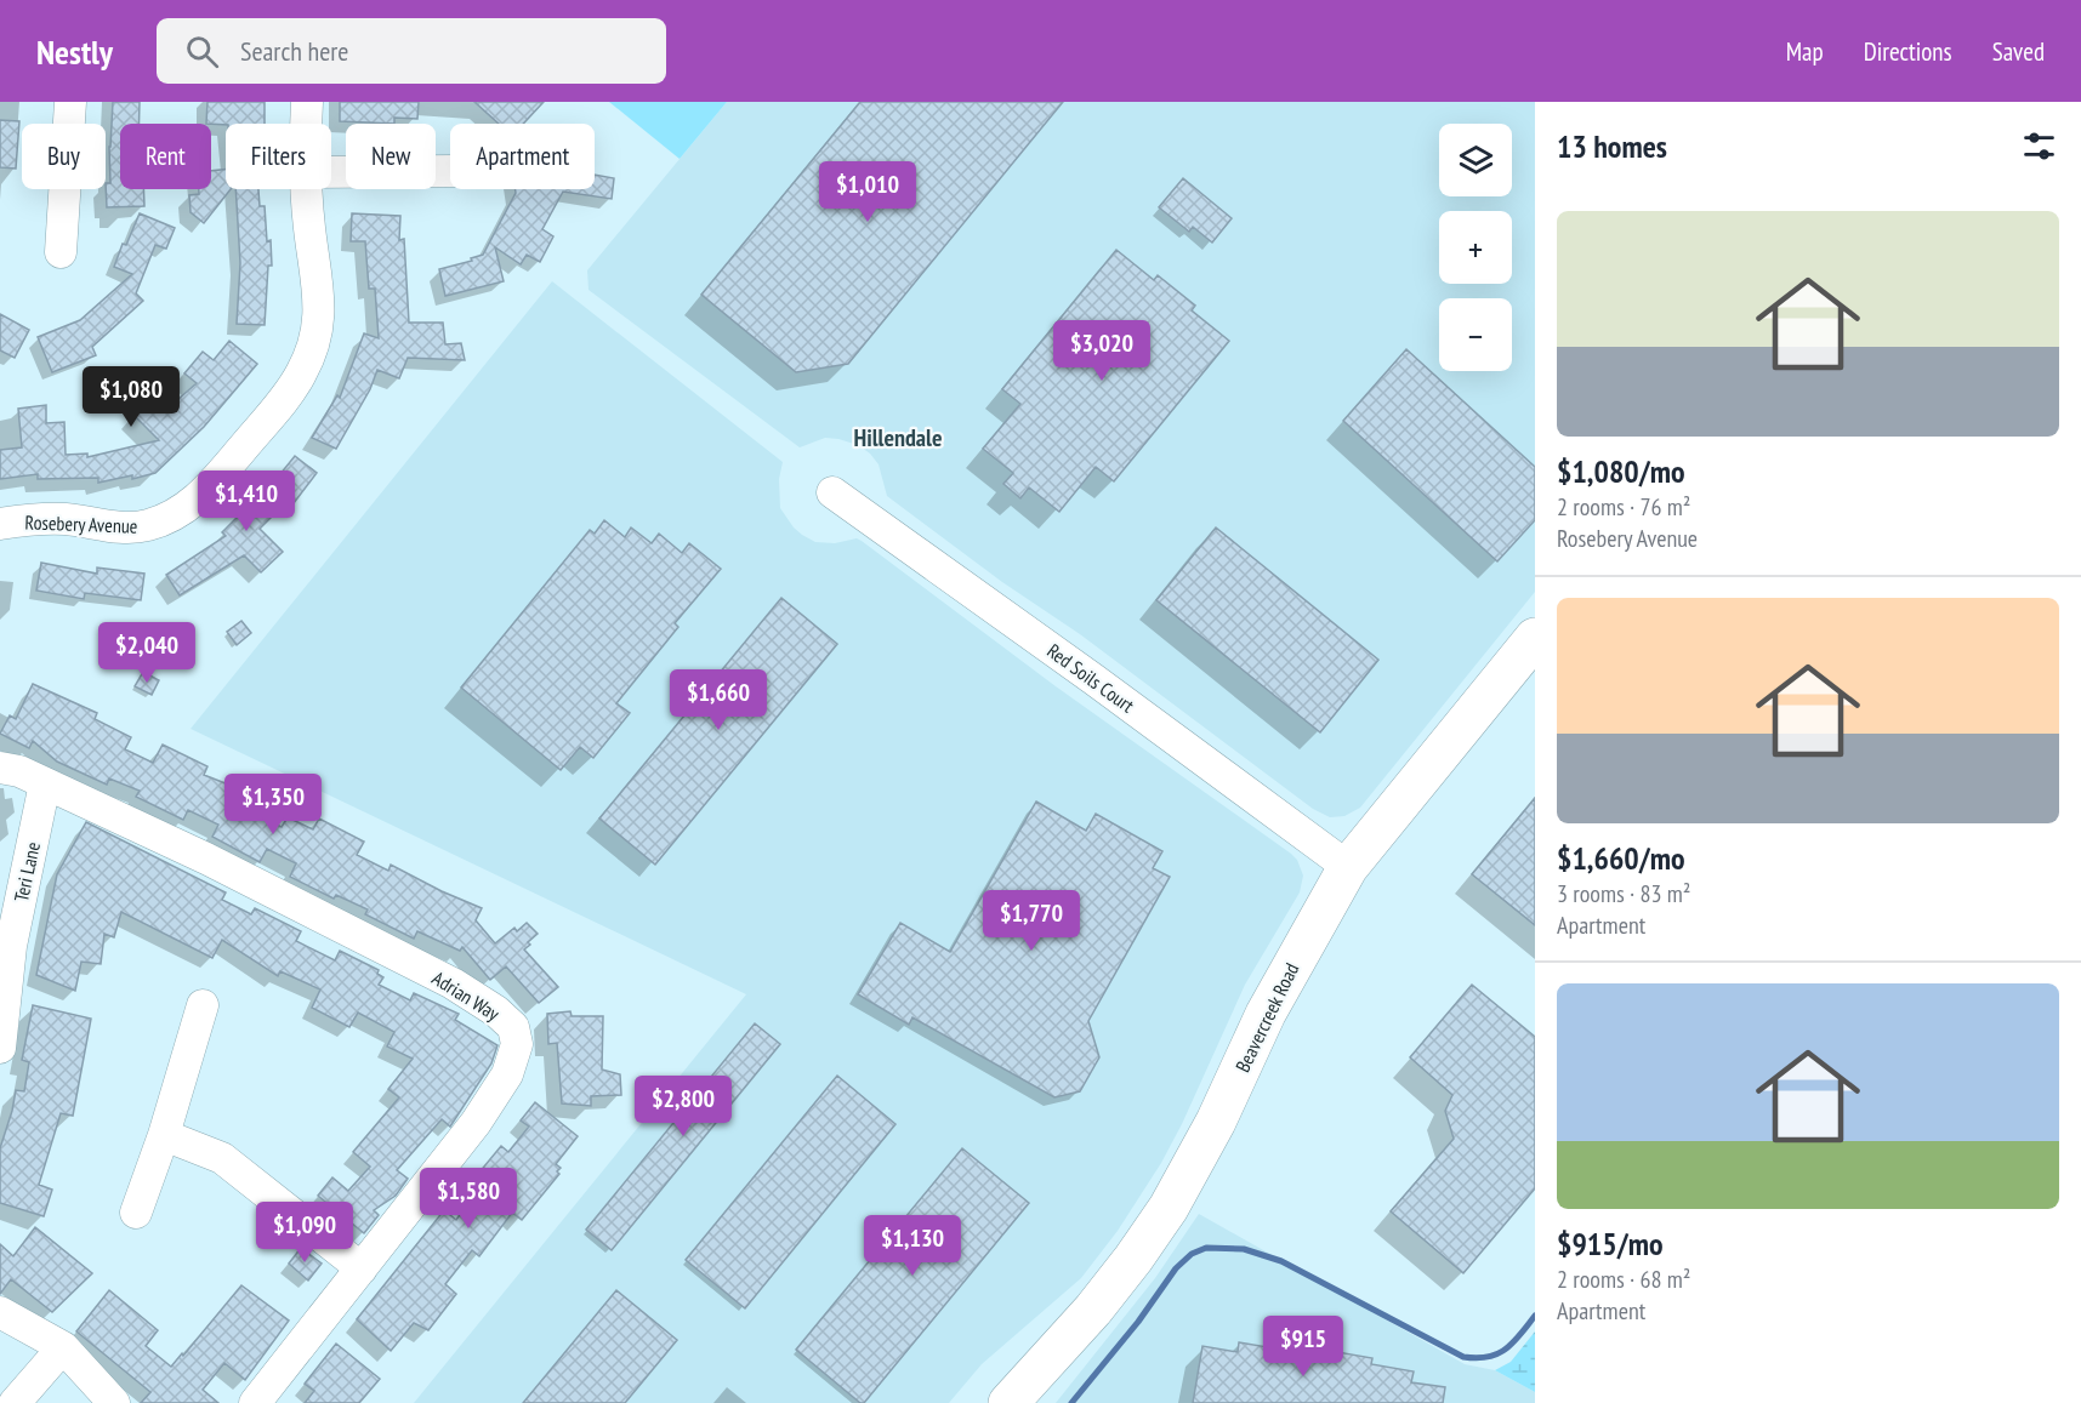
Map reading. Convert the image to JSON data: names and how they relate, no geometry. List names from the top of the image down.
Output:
{
  "streets": {
    "main road": ["Beavercreek Road"],
    "street": [
      "Rosebery Avenue",
      "Red Soils Court",
      "Teri Lane",
      "Adrian Way"
    ]
  },
  "crossings": [
    ["Red Soils Court", "Beavercreek Road"],
    ["Teri Lane", "Adrian Way"]
  ],
  "districts": ["Hillendale"],
  "page": {
    "header": "Nestly",
    "search": "Search here",
    "nav": ["Map", "Directions", "Saved"],
    "heading": "13 homes",
    "map_buttons": ["+", "−"],
    "chip": [
      "Buy",
      "Rent",
      "Filters",
      "New",
      "Apartment"
    ],
    "price": [
      "$1,010",
      "$3,020",
      "$1,080",
      "$1,410",
      "$2,040",
      "$1,660",
      "$1,350",
      "$1,770",
      "$2,800",
      "$1,580",
      "$1,090",
      "$1,130",
      "$915"
    ],
    "list": [
      {
        "name": "$1,080/mo",
        "note": "2 rooms · 76 m² · Rosebery Avenue"
      },
      {
        "name": "$1,660/mo",
        "note": "3 rooms · 83 m² · Apartment"
      },
      {
        "name": "$915/mo",
        "note": "2 rooms · 68 m² · Apartment"
      }
    ]
  }
}
